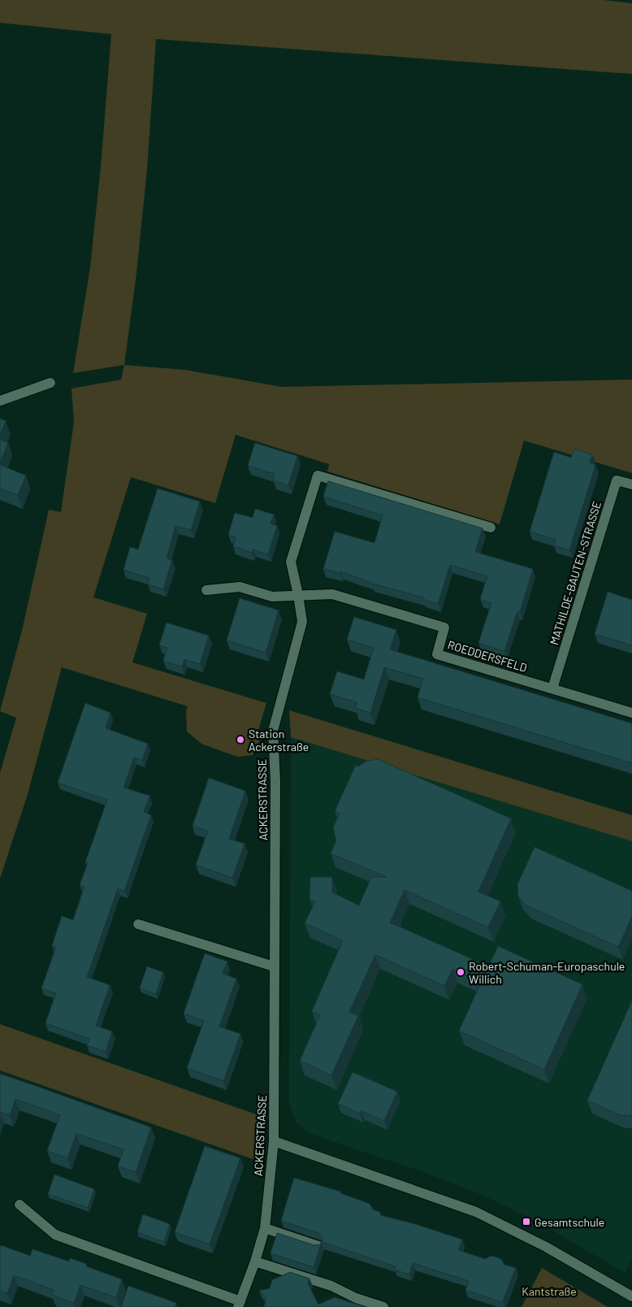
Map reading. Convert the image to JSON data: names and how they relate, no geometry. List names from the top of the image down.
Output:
{
  "streets": {
    "street": ["MATHILDE-BAUTEN-STRASSE", "ROEDDERSFELD", "ACKERSTRASSE"]
  },
  "crossings": [
    ["MATHILDE-BAUTEN-STRASSE", "ROEDDERSFELD"],
    ["ROEDDERSFELD", "ACKERSTRASSE"]
  ],
  "parks": ["Kantstraße"],
  "places": {
    "other": ["Station Ackerstraße", "Robert-Schuman-Europaschule Willich"],
    "transit": ["Gesamtschule"]
  }
}
